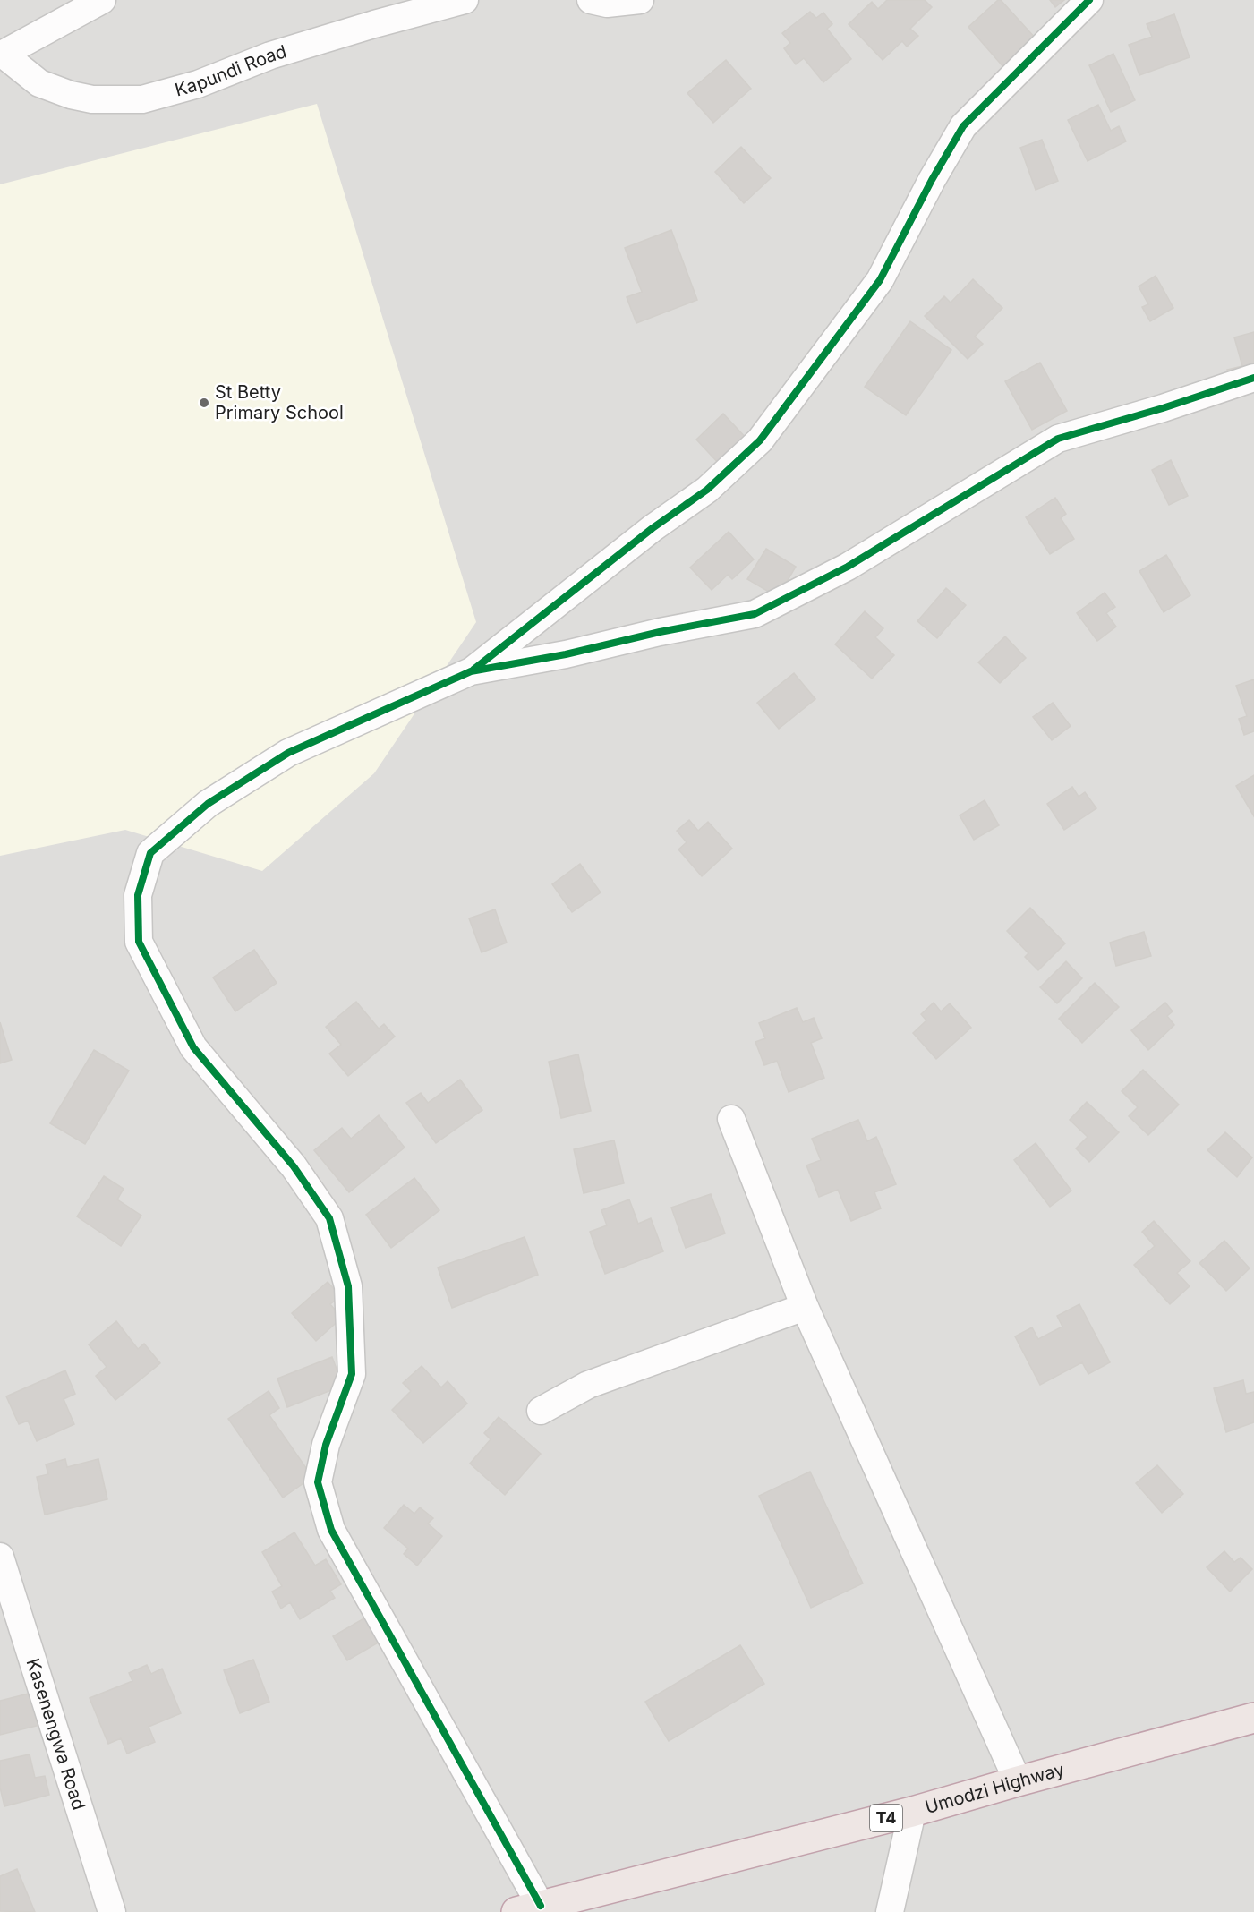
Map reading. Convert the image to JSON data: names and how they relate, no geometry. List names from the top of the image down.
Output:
{
  "streets": {
    "highway": ["Umodzi Highway", "T4"],
    "street": ["Kapundi Road", "Kasenengwa Road"]
  },
  "places": ["St Betty Primary School"]
}
